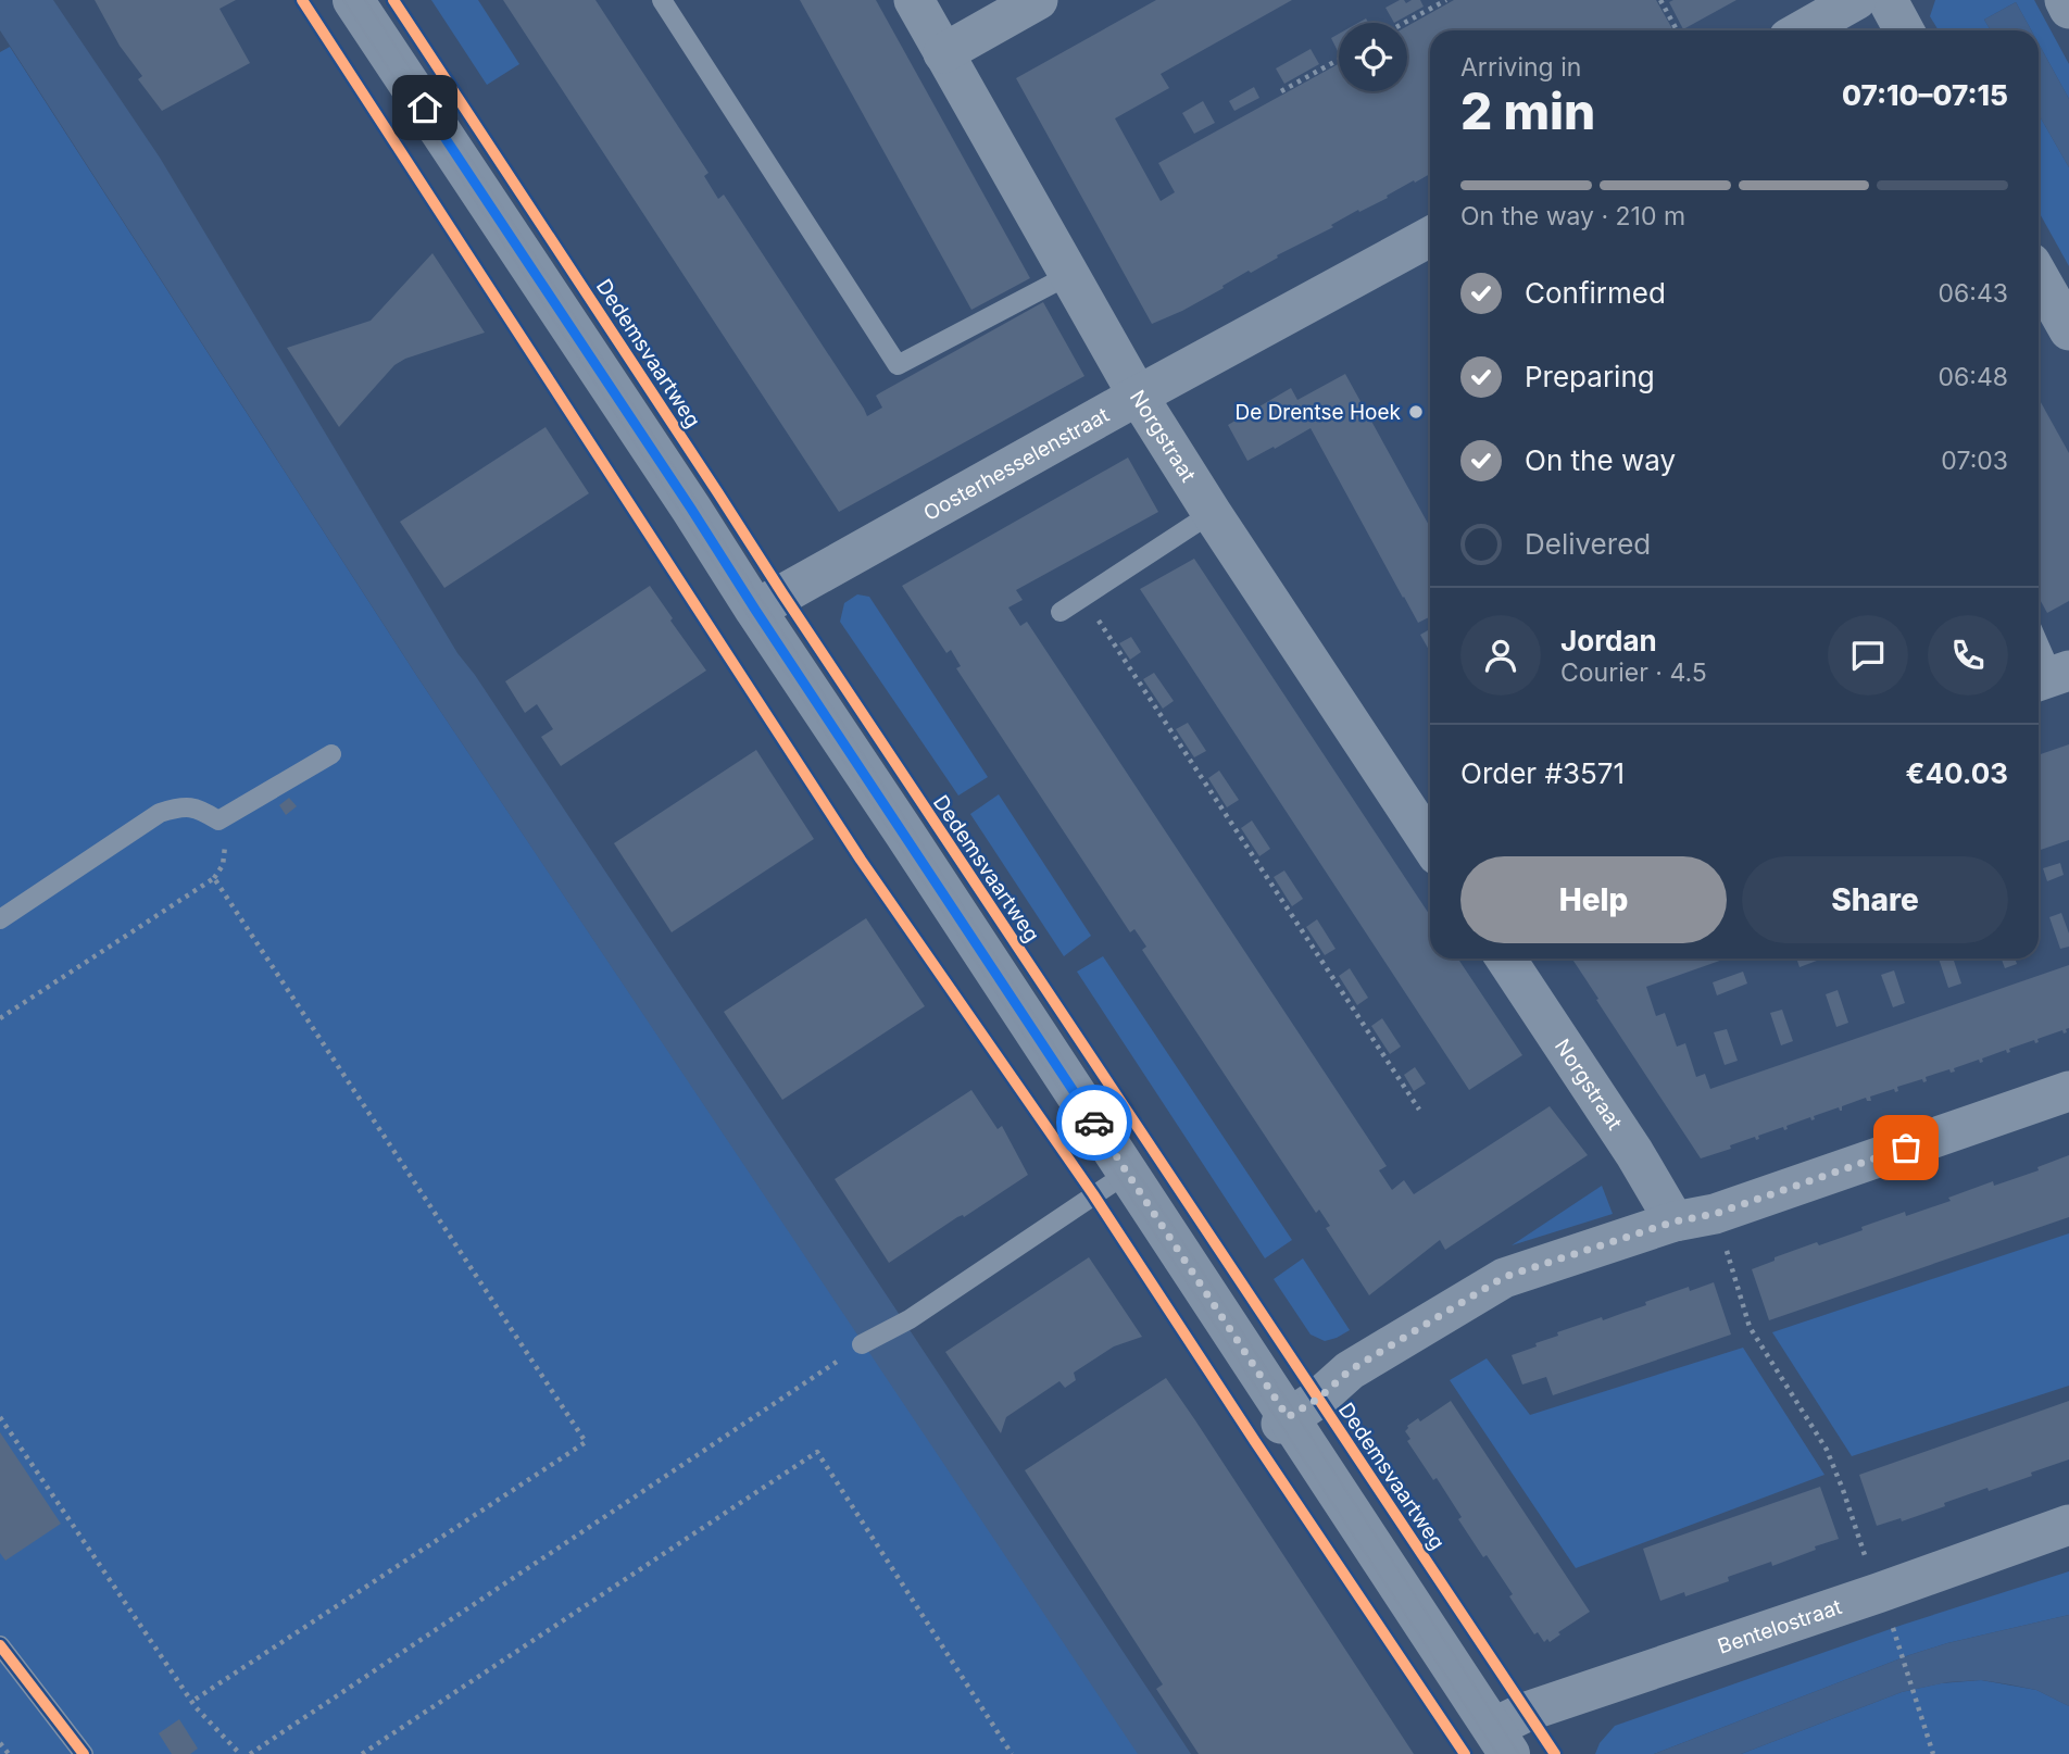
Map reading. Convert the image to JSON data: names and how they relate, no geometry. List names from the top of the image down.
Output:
{
  "streets": {
    "street": ["Norgstraat", "Oosterhesselenstraat", "Bentelostraat"],
    "cycle path": ["Dedemsvaartweg"]
  },
  "crossings": [
    ["Norgstraat", "Oosterhesselenstraat"]
  ],
  "places": ["De Drentse Hoek"],
  "page": {
    "heading": ["2 min", "Arriving in", "07:10–07:15"],
    "panel": [
      "Jordan",
      "Courier · 4.5",
      "Order #3571",
      "€40.03"
    ],
    "bar": "On the way · 210 m",
    "list": [
      ["Confirmed", "06:43"],
      ["Preparing", "06:48"],
      ["On the way", "07:03"],
      "Delivered"
    ],
    "buttons": ["Help", "Share"]
  }
}
